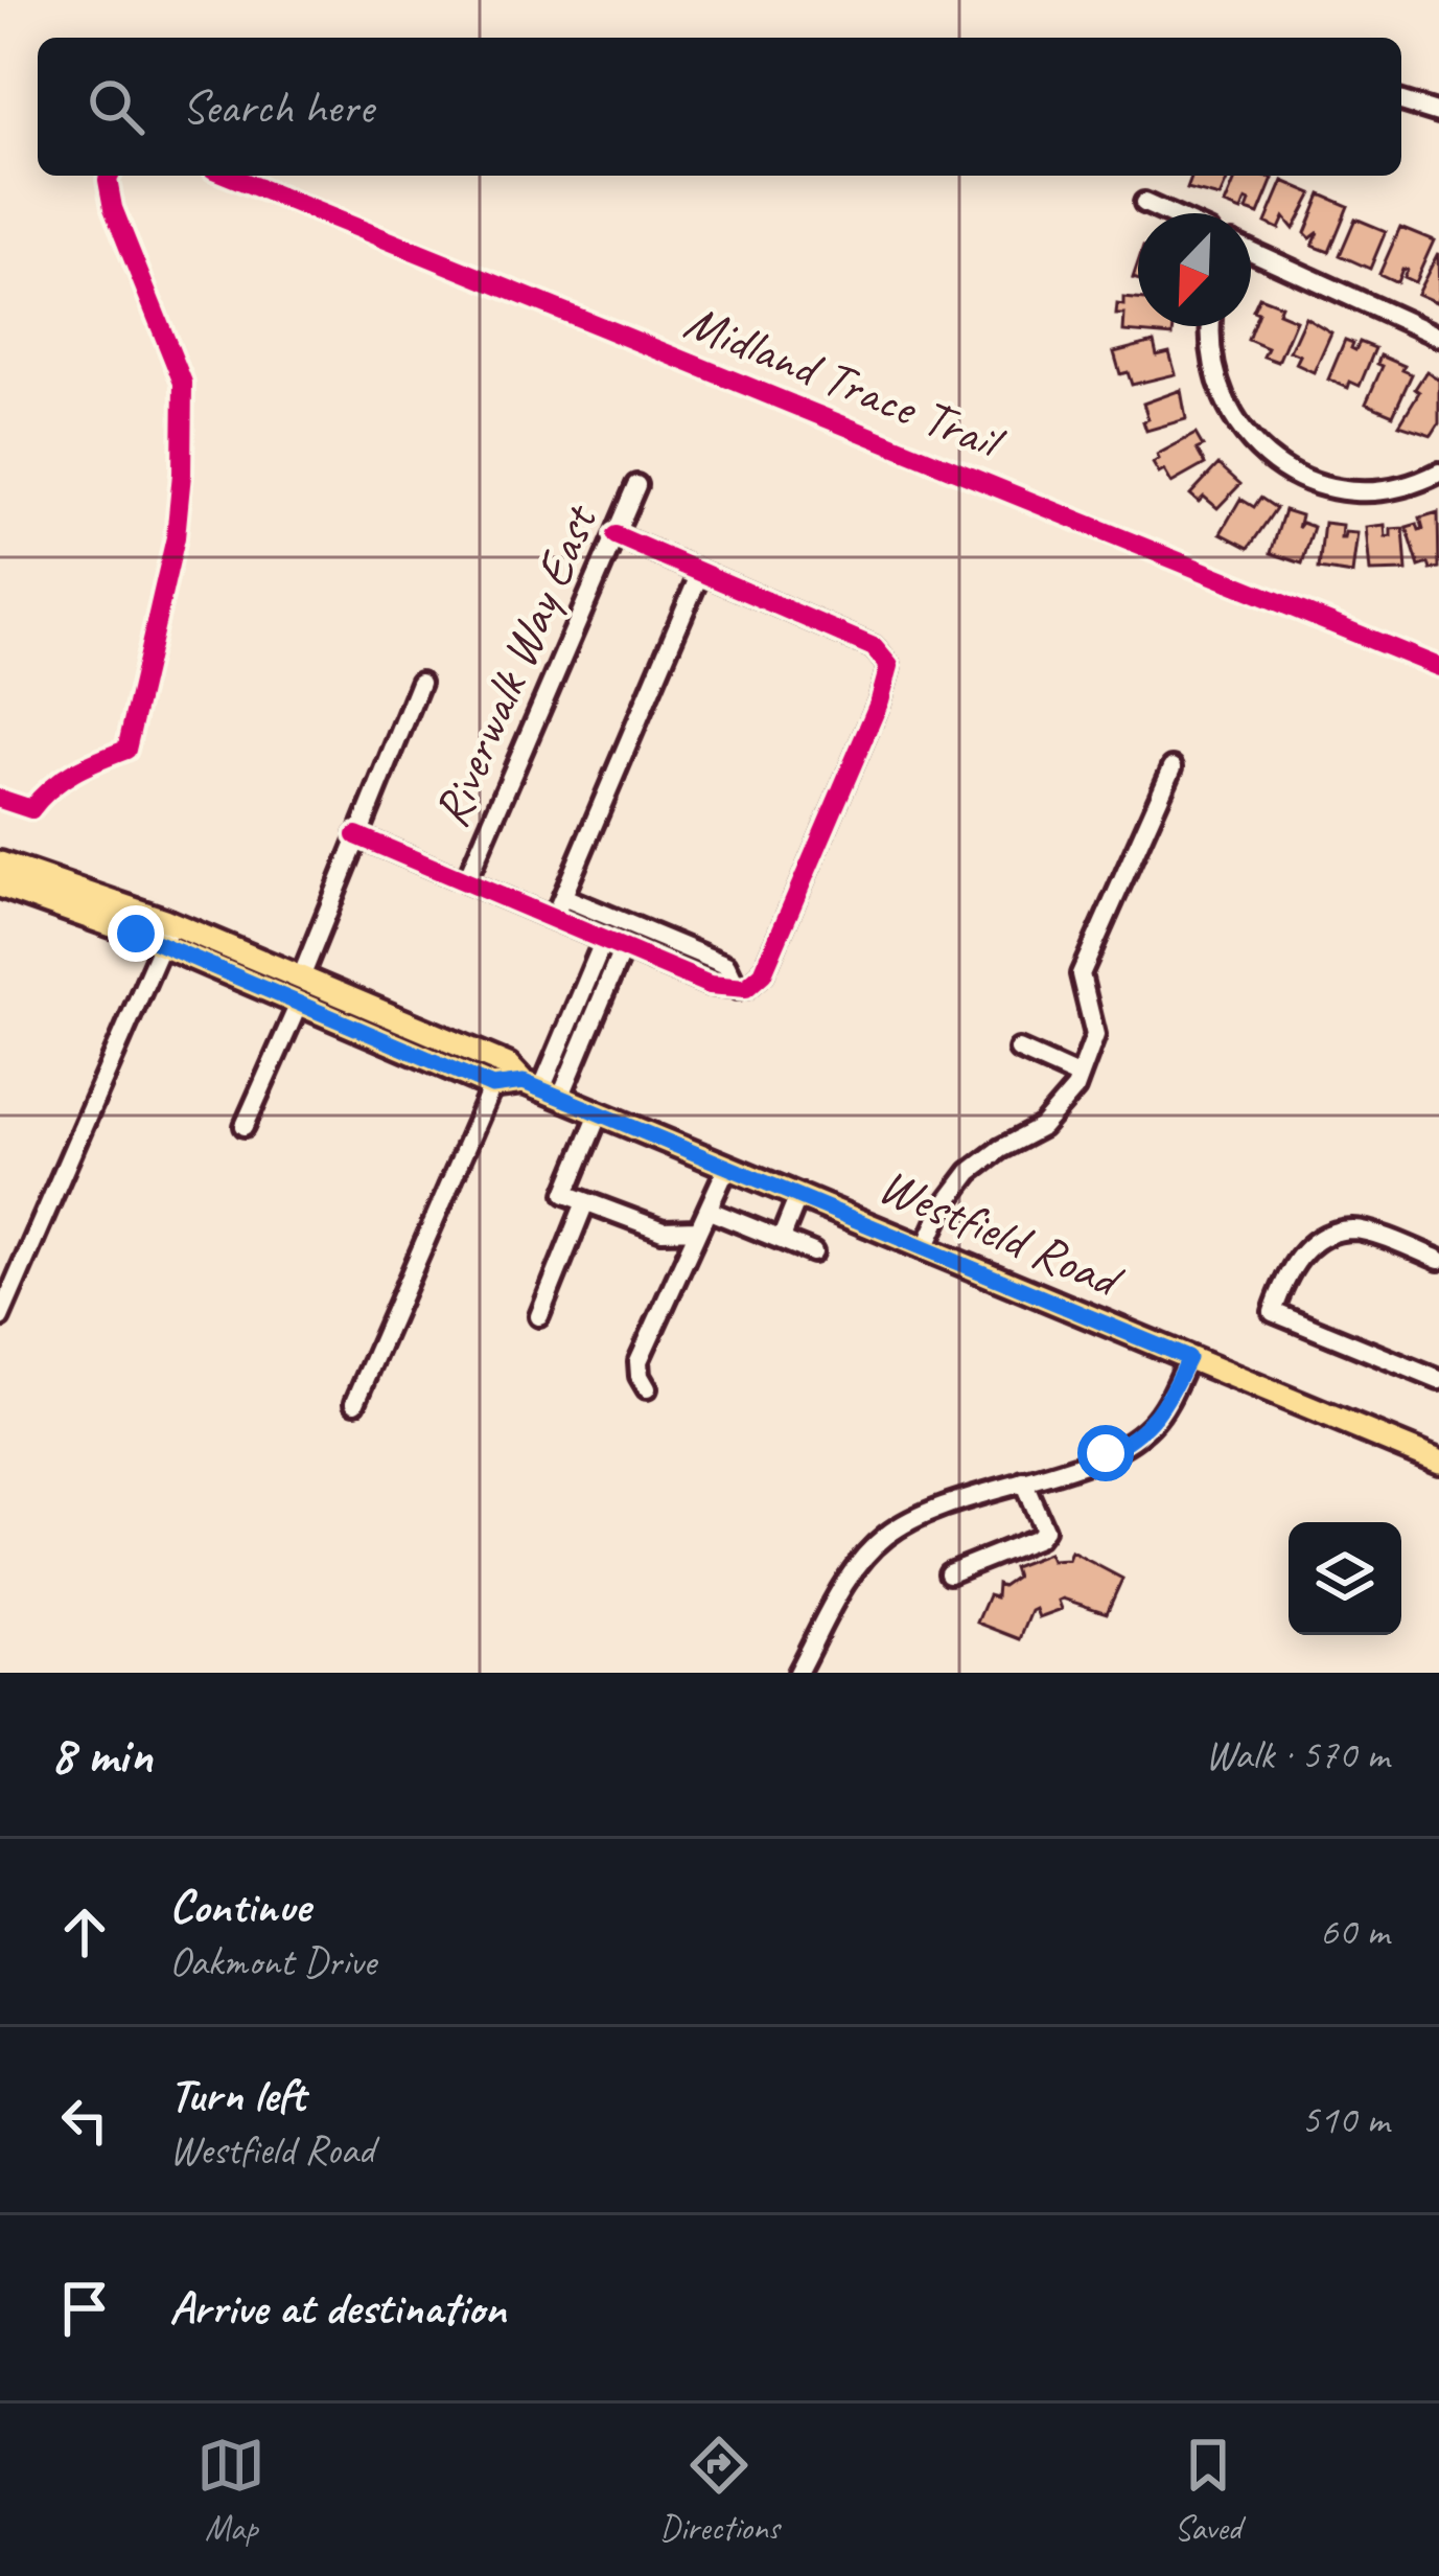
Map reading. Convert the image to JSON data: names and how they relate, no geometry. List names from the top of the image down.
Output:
{
  "streets": {
    "main road": ["Westfield Road"],
    "street": ["Riverwalk Way East"],
    "cycle path": ["Midland Trace Trail"]
  },
  "north": "bottom left",
  "page": {
    "search": "Search here",
    "heading": ["8 min", "Walk · 570 m"],
    "list": [
      ["Continue", "Oakmont Drive", "60 m"],
      ["Turn left", "Westfield Road", "510 m"],
      "Arrive at destination"
    ],
    "nav": ["Map", "Directions", "Saved"]
  }
}
